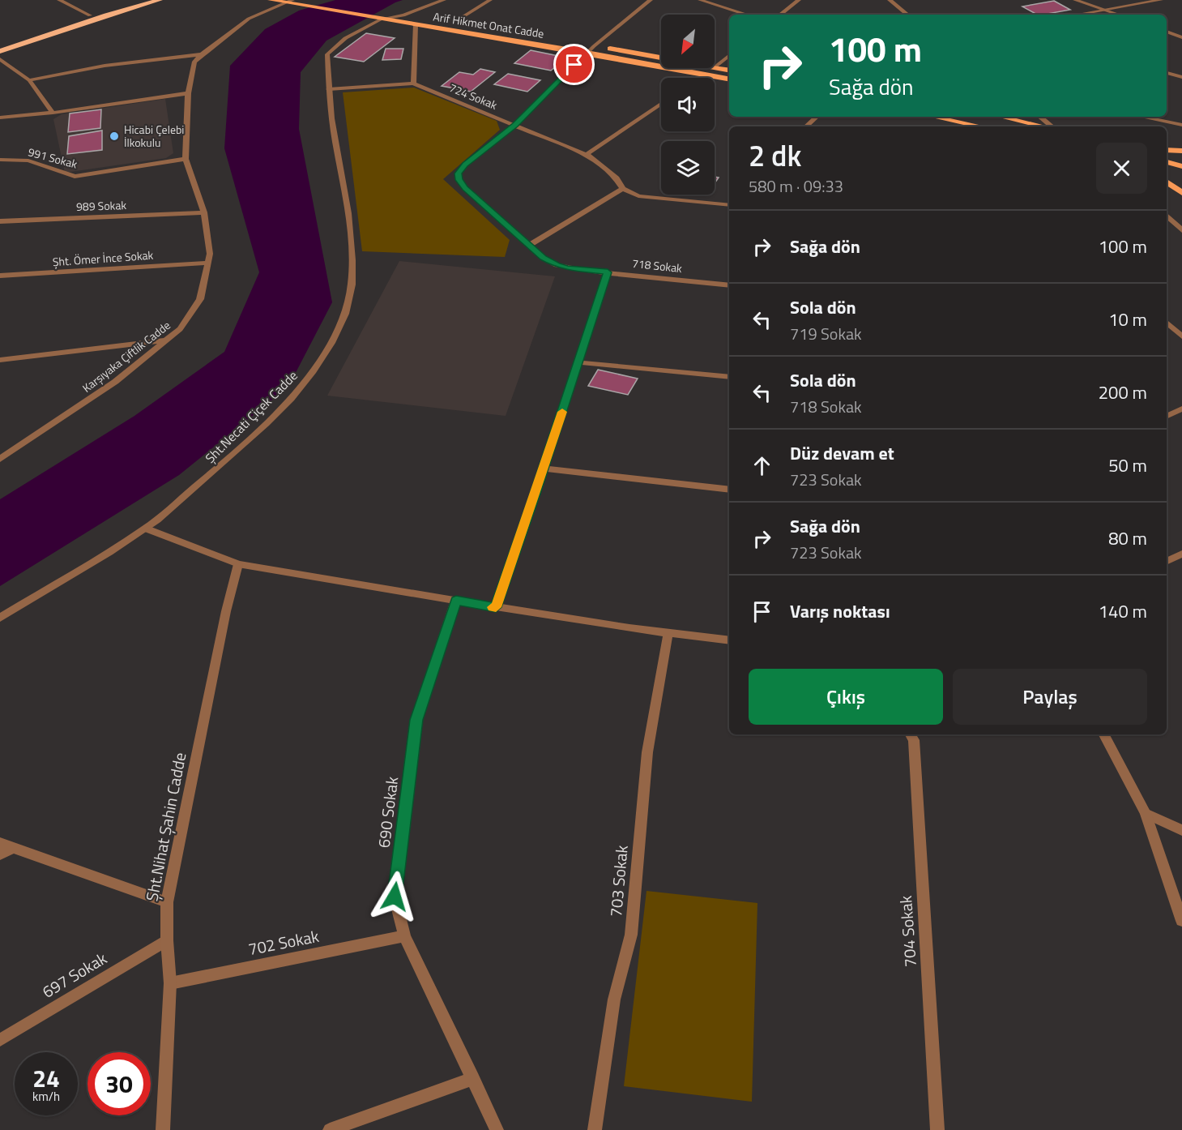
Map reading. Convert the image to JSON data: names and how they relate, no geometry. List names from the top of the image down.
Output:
{
  "streets": {
    "main road": ["Arif Hikmet Onat Cadde"],
    "street": [
      "724 Sokak",
      "991 Sokak",
      "989 Sokak",
      "Şht. Ömer İnce Sokak",
      "718 Sokak",
      "Karşıyaka Çiftlik Cadde",
      "Şht.Necati Çiçek Cadde",
      "690 Sokak",
      "Şht.Nihat Şahin Cadde",
      "703 Sokak",
      "704 Sokak",
      "702 Sokak",
      "697 Sokak"
    ]
  },
  "crossings": [
    ["Arif Hikmet Onat Cadde", "Karşıyaka Çiftlik Cadde"],
    ["Arif Hikmet Onat Cadde", "Şht.Necati Çiçek Cadde"],
    ["724 Sokak", "718 Sokak"],
    ["991 Sokak", "Karşıyaka Çiftlik Cadde"],
    ["989 Sokak", "Karşıyaka Çiftlik Cadde"],
    ["Şht. Ömer İnce Sokak", "Karşıyaka Çiftlik Cadde"],
    ["690 Sokak", "702 Sokak"],
    ["Şht.Nihat Şahin Cadde", "702 Sokak"],
    ["Şht.Nihat Şahin Cadde", "697 Sokak"]
  ],
  "places": ["Hicabi Çelebi İlkokulu"],
  "north": "bottom left",
  "page": {
    "turn": ["100 m", "Sağa dön"],
    "heading": ["2 dk", "580 m · 09:33"],
    "list": [
      {
        "name": "Sağa dön",
        "value": "100 m"
      },
      {
        "name": "Sola dön",
        "note": "719 Sokak",
        "value": "10 m"
      },
      {
        "name": "Sola dön",
        "note": "718 Sokak",
        "value": "200 m"
      },
      {
        "name": "Düz devam et",
        "note": "723 Sokak",
        "value": "50 m"
      },
      {
        "name": "Sağa dön",
        "note": "723 Sokak",
        "value": "80 m"
      },
      {
        "name": "Varış noktası",
        "value": "140 m"
      }
    ],
    "buttons": ["Çıkış", "Paylaş"],
    "speed": "24 km/h",
    "limit": "30"
  }
}
